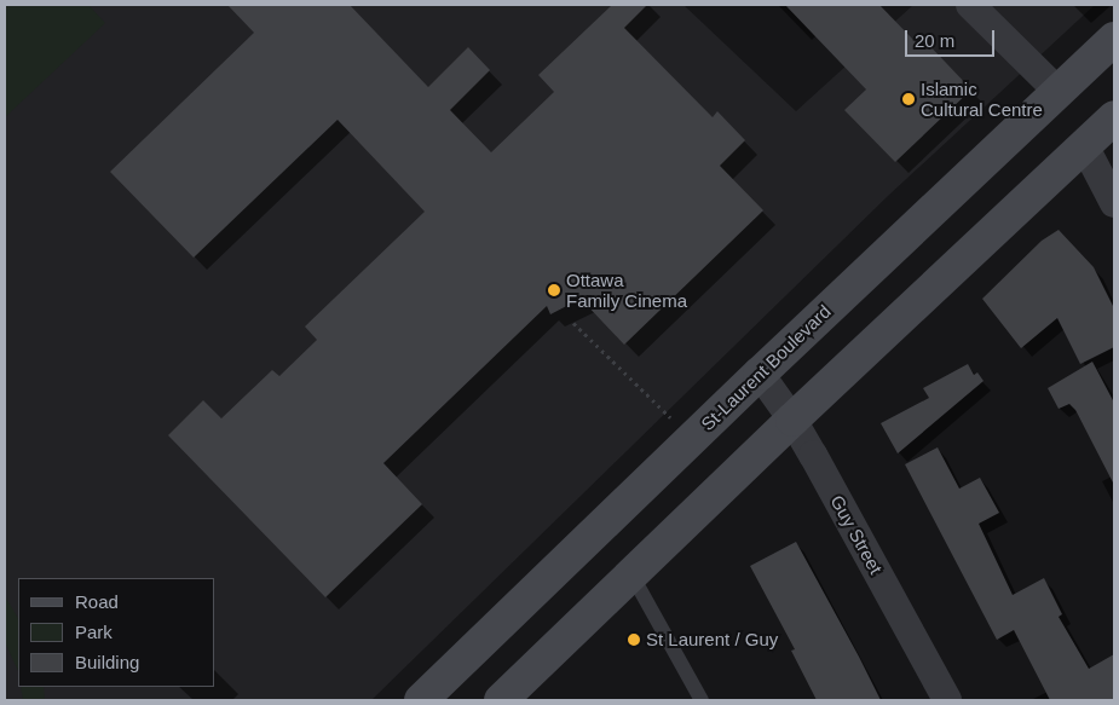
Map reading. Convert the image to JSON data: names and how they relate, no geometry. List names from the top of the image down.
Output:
{
  "streets": {
    "main road": ["St-Laurent Boulevard"],
    "street": ["Guy Street"]
  },
  "crossings": [
    ["St-Laurent Boulevard", "Guy Street"]
  ],
  "places": ["Islamic Cultural Centre", "Ottawa Family Cinema", "St Laurent / Guy"],
  "legend": ["Road", "Park", "Building"],
  "scale_bar": "20 m"
}
